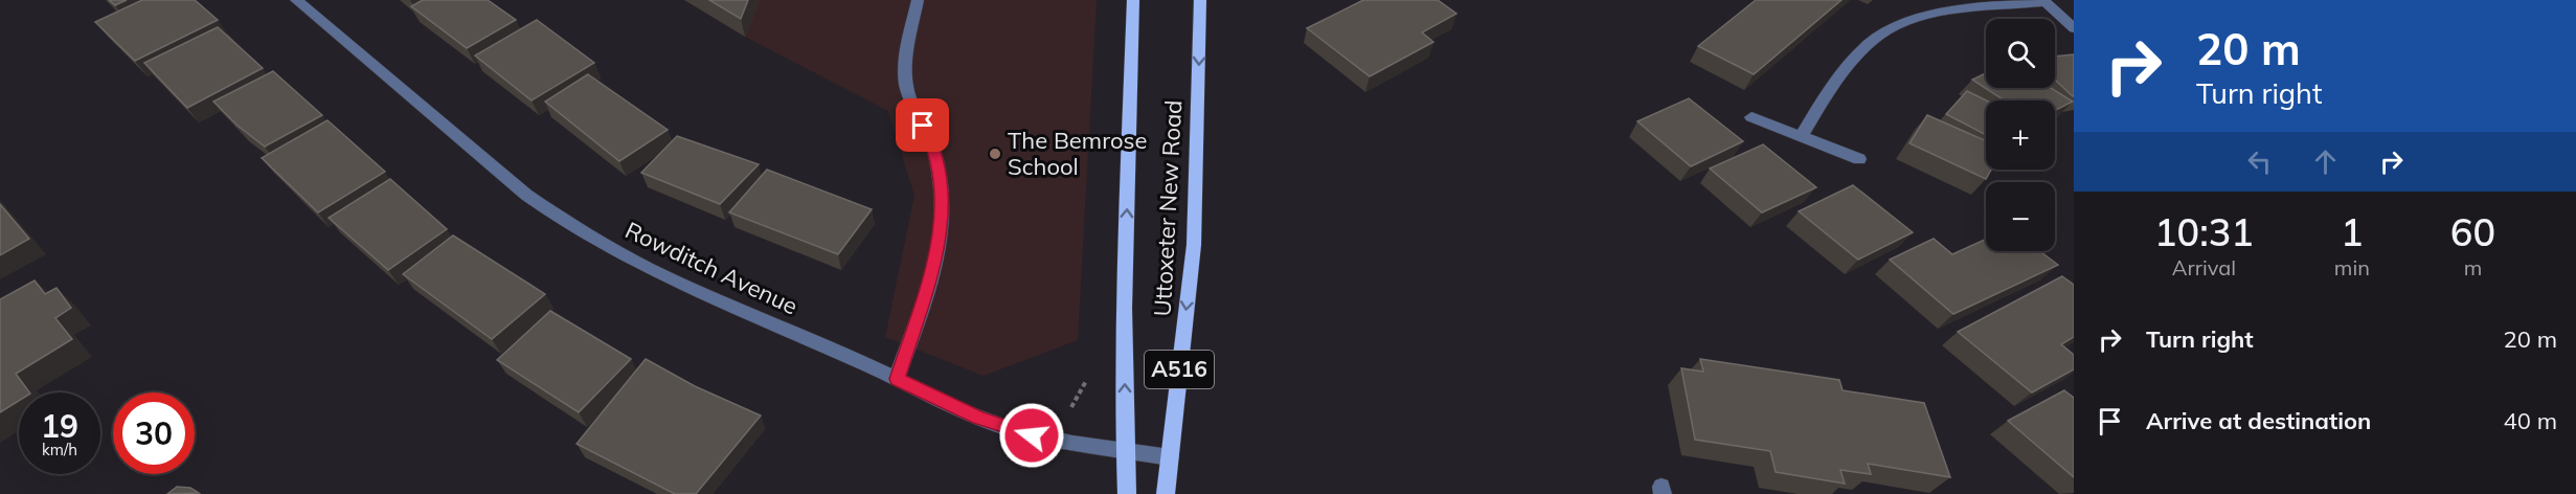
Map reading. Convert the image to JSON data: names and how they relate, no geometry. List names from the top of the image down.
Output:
{
  "streets": {
    "main road": ["Uttoxeter New Road", "A516"],
    "street": ["Rowditch Avenue"]
  },
  "crossings": [
    ["Uttoxeter New Road", "Rowditch Avenue"]
  ],
  "places": ["The Bemrose School"],
  "page": {
    "turn": ["20 m", "Turn right"],
    "map_buttons": ["+", "−"],
    "eta": [
      "10:31",
      "Arrival",
      "1",
      "min",
      "60",
      "m"
    ],
    "list": [
      {
        "name": "Turn right",
        "value": "20 m"
      },
      {
        "name": "Arrive at destination",
        "value": "40 m"
      }
    ],
    "speed": "19 km/h",
    "limit": "30"
  }
}
